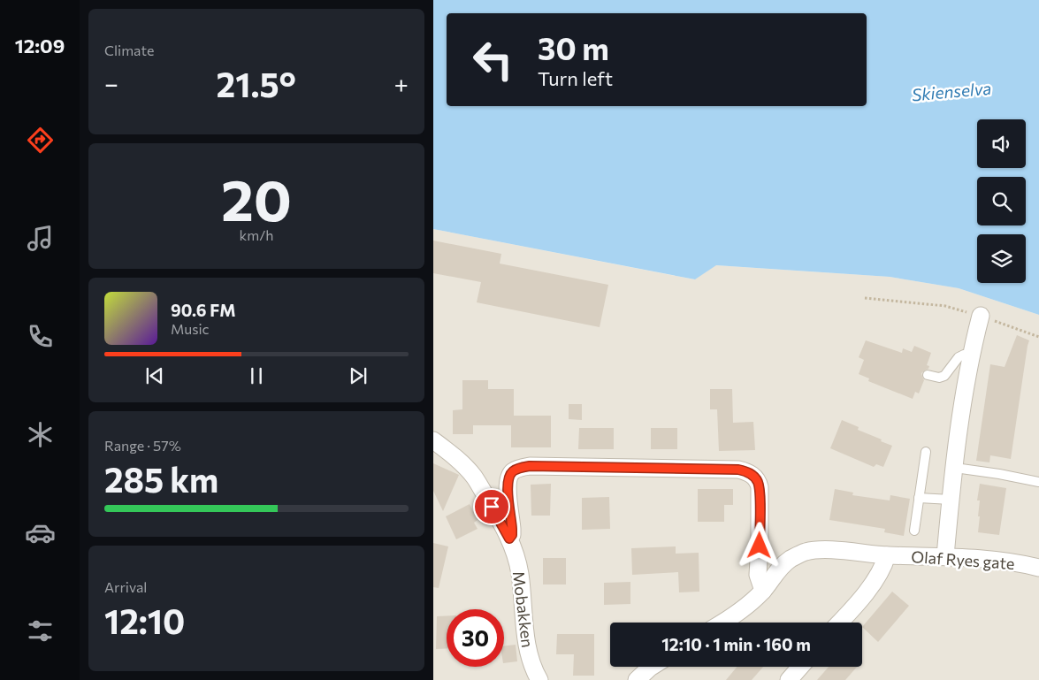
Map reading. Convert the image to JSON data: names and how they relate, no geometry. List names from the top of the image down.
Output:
{
  "streets": {
    "street": ["Olaf Ryes gate", "Mobakken"]
  },
  "crossings": [
    ["Olaf Ryes gate", "Mobakken"]
  ],
  "water": ["Skienselva"],
  "page": {
    "tabs": "12:09",
    "tile": [
      "Climate",
      ["20", "km/h"],
      ["Range · 57%", "285 km"],
      ["Arrival", "12:10"]
    ],
    "turn": ["30 m", "Turn left"],
    "heat": ["−", "21.5°", "+"],
    "song": ["90.6 FM", "Music"],
    "limit": "30",
    "trip": "12:10 · 1 min · 160 m"
  }
}
